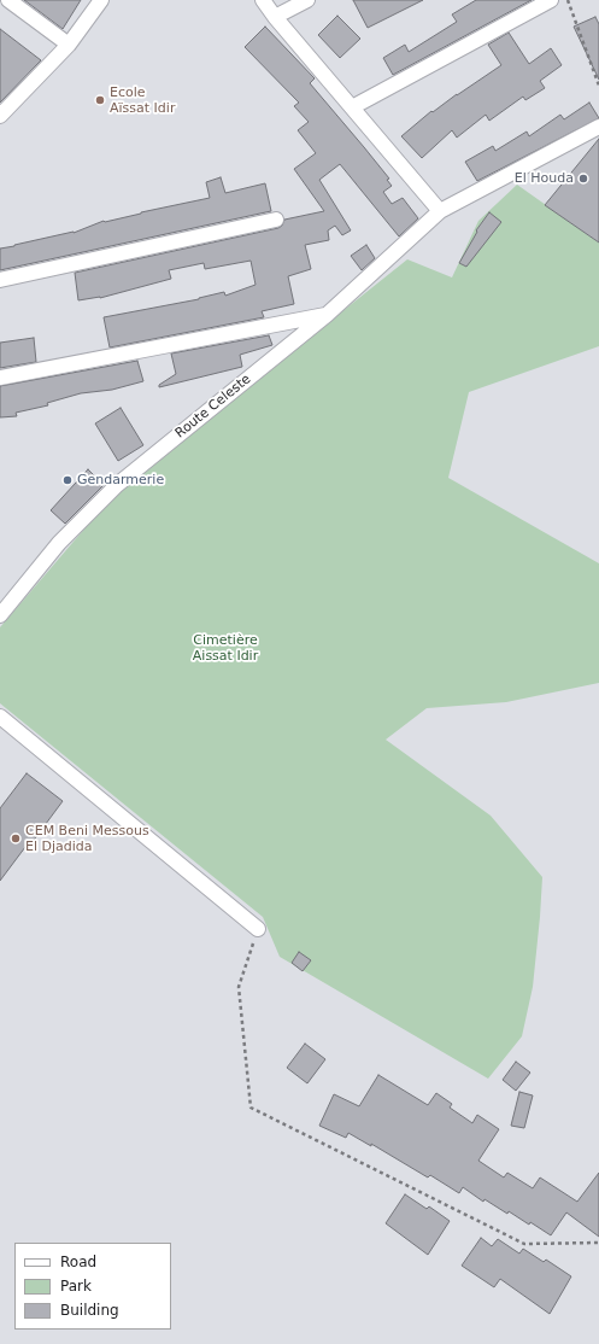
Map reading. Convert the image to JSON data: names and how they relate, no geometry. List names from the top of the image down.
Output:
{
  "streets": {
    "street": ["Route Celeste"]
  },
  "parks": ["Cimetière Aissat Idir"],
  "places": [
    "Ecole Aïssat Idir",
    "El Houda",
    "Gendarmerie",
    "CEM Beni Messous El Djadida"
  ],
  "legend": ["Road", "Park", "Building"]
}
